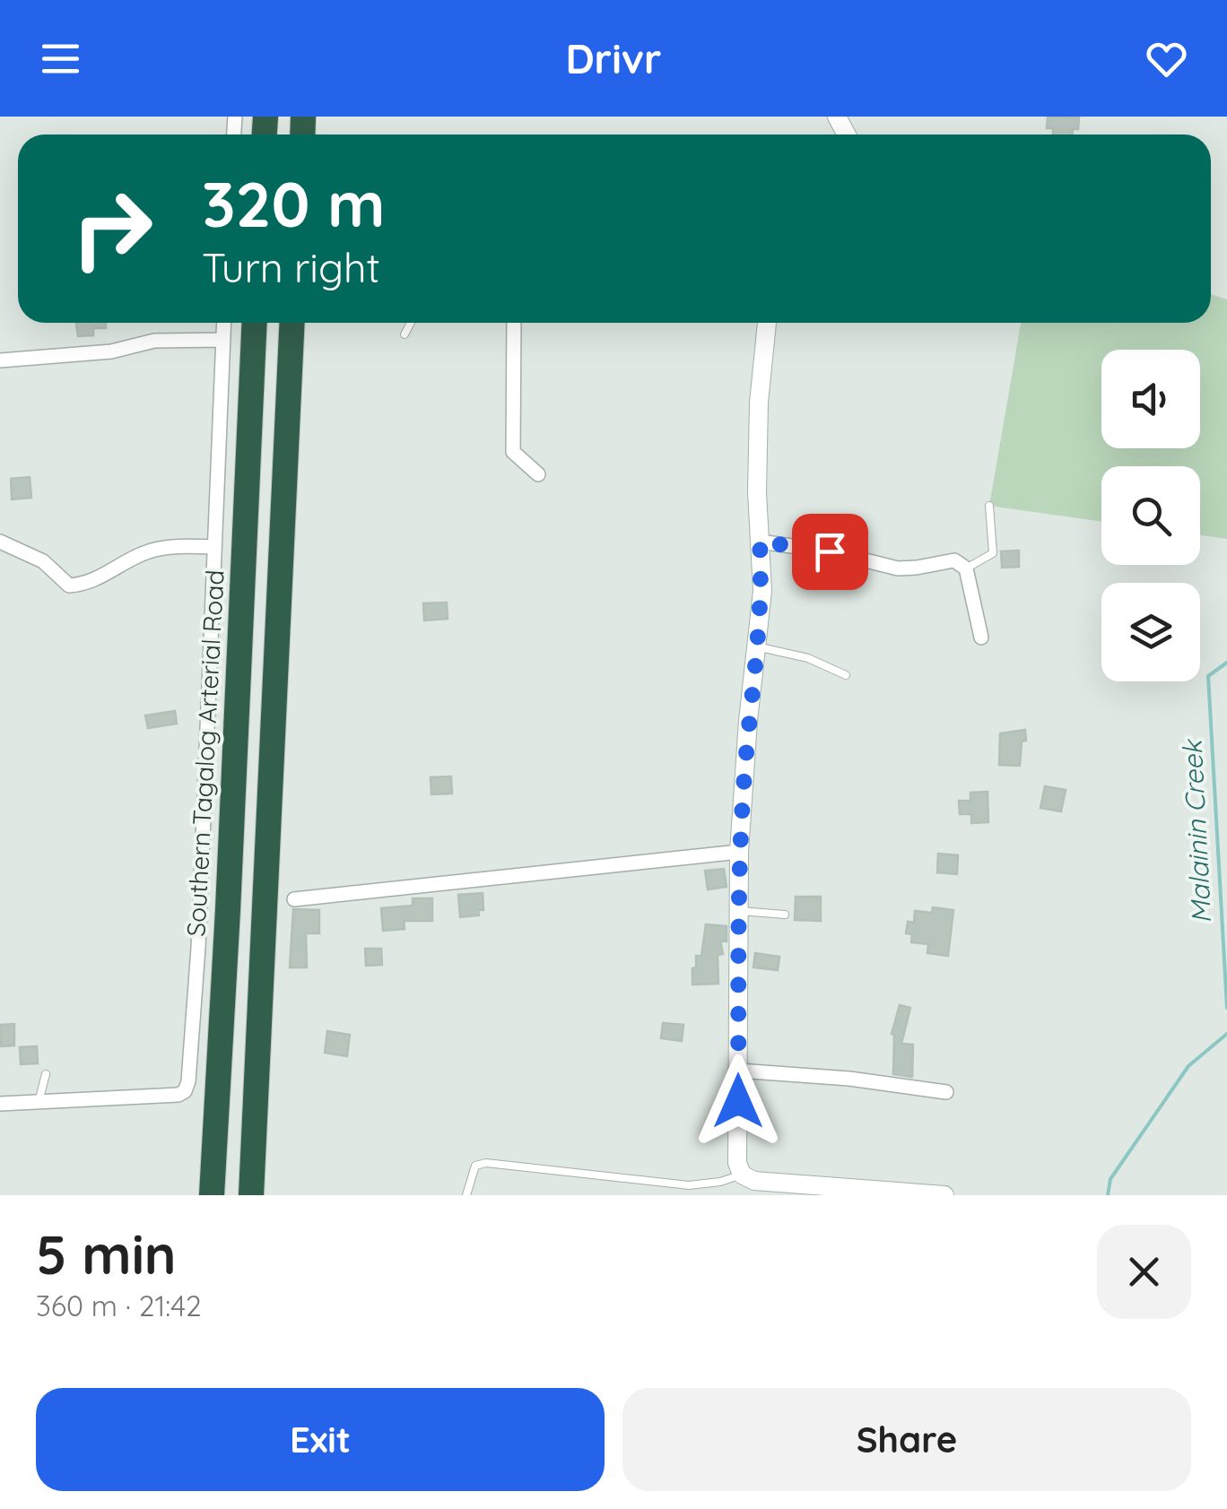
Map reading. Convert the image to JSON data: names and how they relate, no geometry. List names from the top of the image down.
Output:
{
  "streets": {
    "highway": ["Southern Tagalog Arterial Road"]
  },
  "water": ["Malainin Creek"],
  "page": {
    "header": "Drivr",
    "turn": ["320 m", "Turn right"],
    "heading": ["5 min", "360 m · 21:42"],
    "buttons": ["Exit", "Share"]
  }
}
